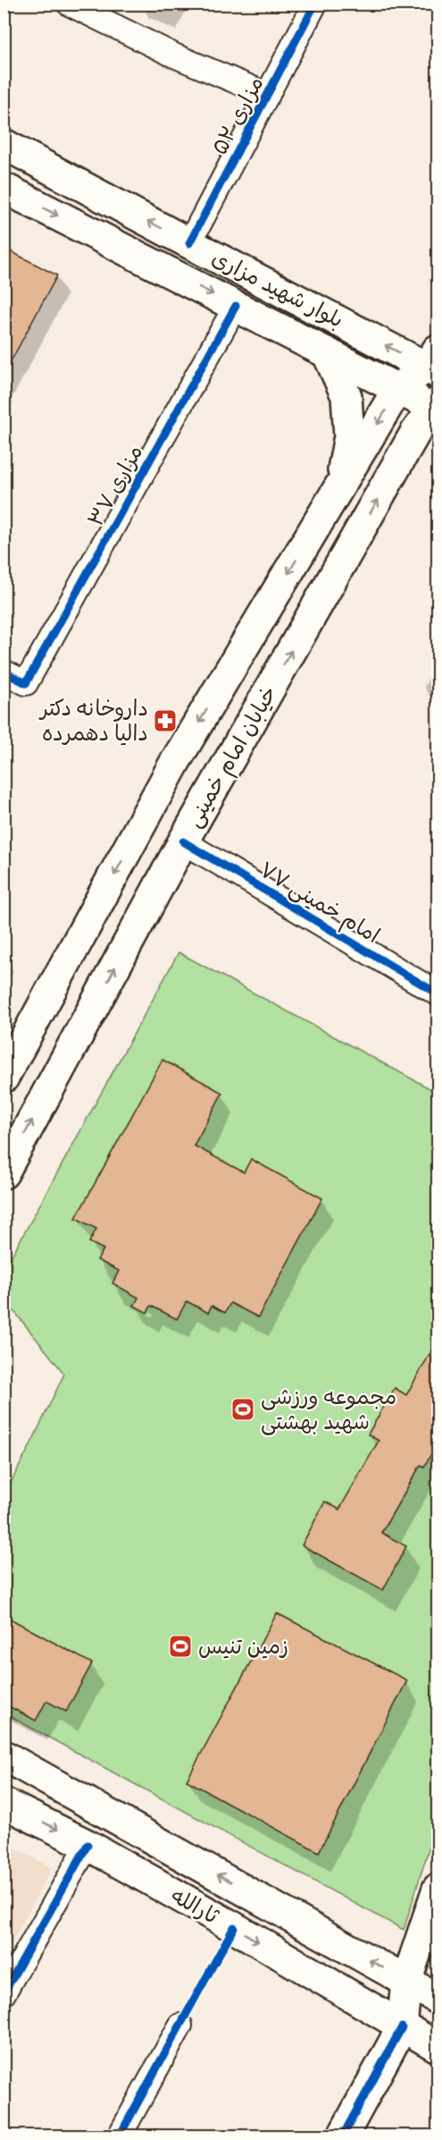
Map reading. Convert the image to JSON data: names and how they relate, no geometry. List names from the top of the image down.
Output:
{
  "streets": {
    "main road": ["بلوار شهید مزاری", "خیابان امام خمینی", "ثارالله"],
    "street": ["مزاری ۵۲", "مزاری ۳۷", "امام خمینی ۷۷"]
  },
  "crossings": [
    ["مزاری ۵۲", "بلوار شهید مزاری"],
    ["بلوار شهید مزاری", "مزاری ۳۷"],
    ["بلوار شهید مزاری", "خیابان امام خمینی"],
    ["خیابان امام خمینی", "امام خمینی ۷۷"]
  ],
  "places": {
    "pharmacy": ["داروخانه دکتر دالیا دهمرده"],
    "sports": ["مجموعه ورزشی شهید بهشتی", "زمین تنیس"]
  }
}
